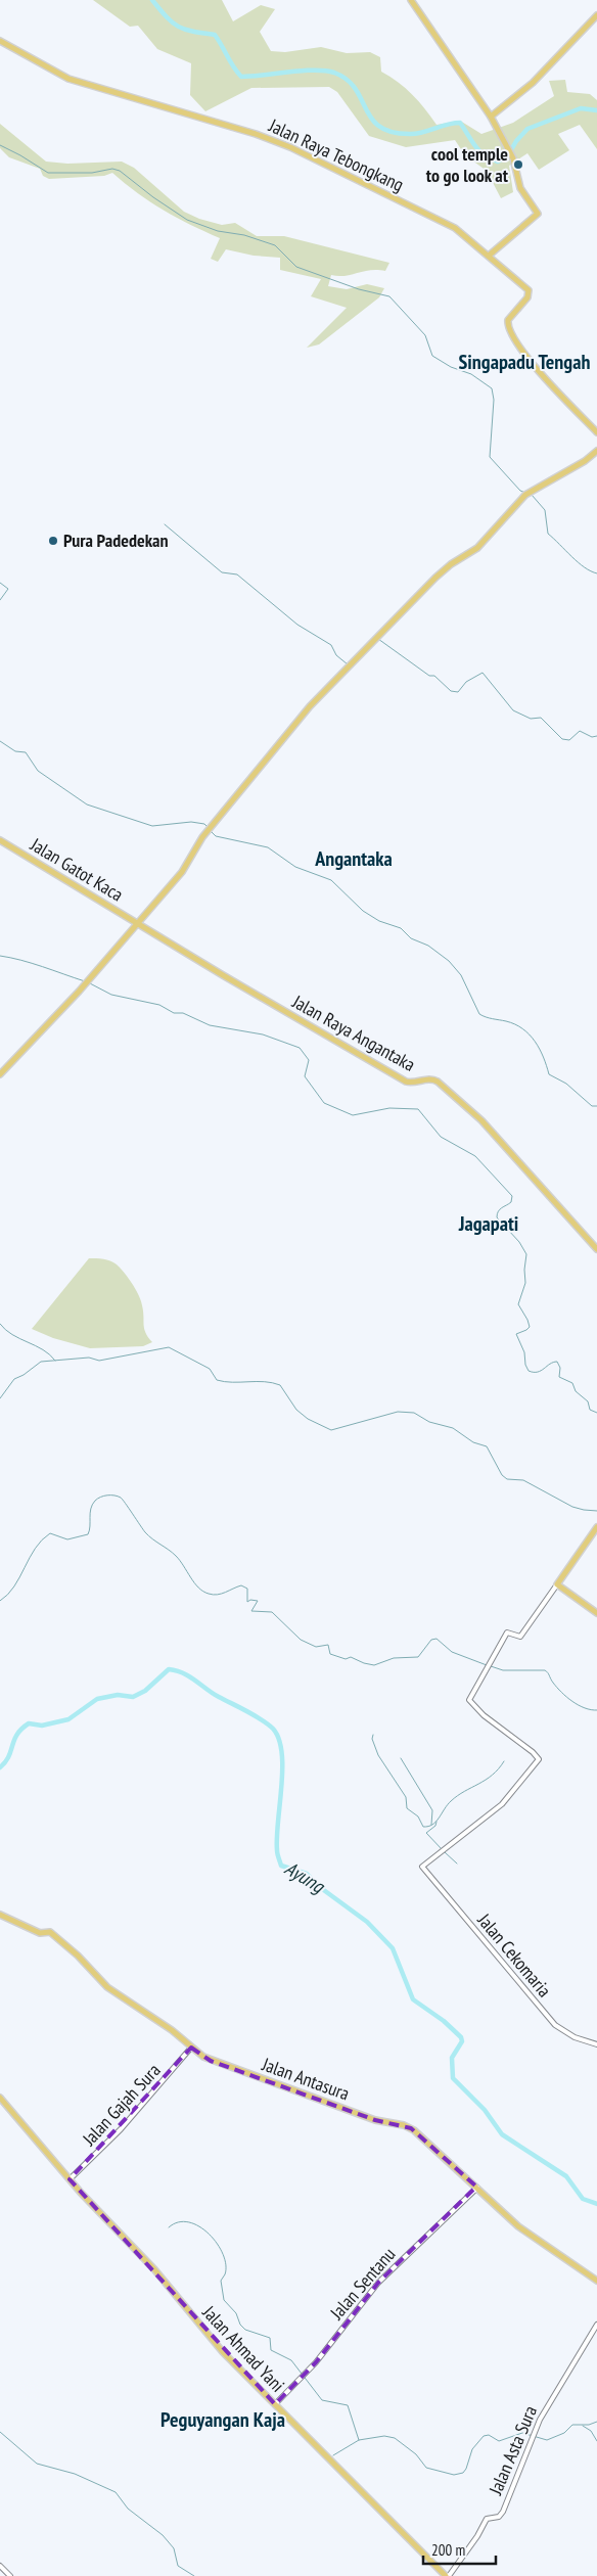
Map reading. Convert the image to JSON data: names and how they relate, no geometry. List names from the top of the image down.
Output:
{
  "streets": {
    "main road": [
      "Jalan Raya Tebongkang",
      "Jalan Gatot Kaca",
      "Jalan Raya Angantaka",
      "Jalan Antasura",
      "Jalan Ahmad Yani"
    ],
    "street": [
      "Jalan Cekomaria",
      "Jalan Gajah Sura",
      "Jalan Sentanu",
      "Jalan Asta Sura"
    ]
  },
  "crossings": [
    ["Jalan Gatot Kaca", "Jalan Raya Angantaka"],
    ["Jalan Antasura", "Jalan Gajah Sura"],
    ["Jalan Antasura", "Jalan Sentanu"],
    ["Jalan Gajah Sura", "Jalan Ahmad Yani"],
    ["Jalan Sentanu", "Jalan Ahmad Yani"],
    ["Jalan Ahmad Yani", "Jalan Asta Sura"]
  ],
  "districts": [
    "Singapadu Tengah",
    "Angantaka",
    "Jagapati",
    "Peguyangan Kaja"
  ],
  "water": ["Ayung"],
  "places": ["cool temple to go look at", "Pura Padedekan"],
  "scale_bar": "200 m"
}
